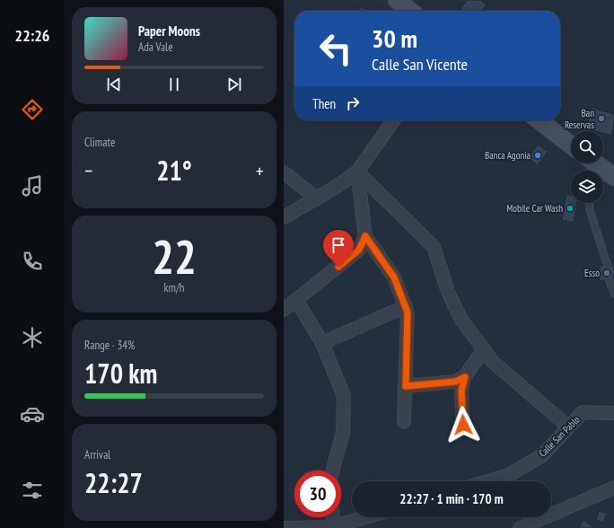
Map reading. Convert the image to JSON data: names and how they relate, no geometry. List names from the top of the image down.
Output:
{
  "streets": {
    "street": ["Calle San Pablo"]
  },
  "places": [
    "Ban Reservas",
    "Banca Agonia",
    "Mobile Car Wash",
    "Esso"
  ],
  "page": {
    "tabs": "22:26",
    "turn": ["30 m", "Calle San Vicente"],
    "song": ["Paper Moons", "Ada Vale"],
    "then": "Then",
    "tile": [
      "Climate",
      ["22", "km/h"],
      ["Range · 34%", "170 km"],
      ["Arrival", "22:27"]
    ],
    "heat": ["−", "21°", "+"],
    "limit": "30",
    "trip": "22:27 · 1 min · 170 m"
  }
}
